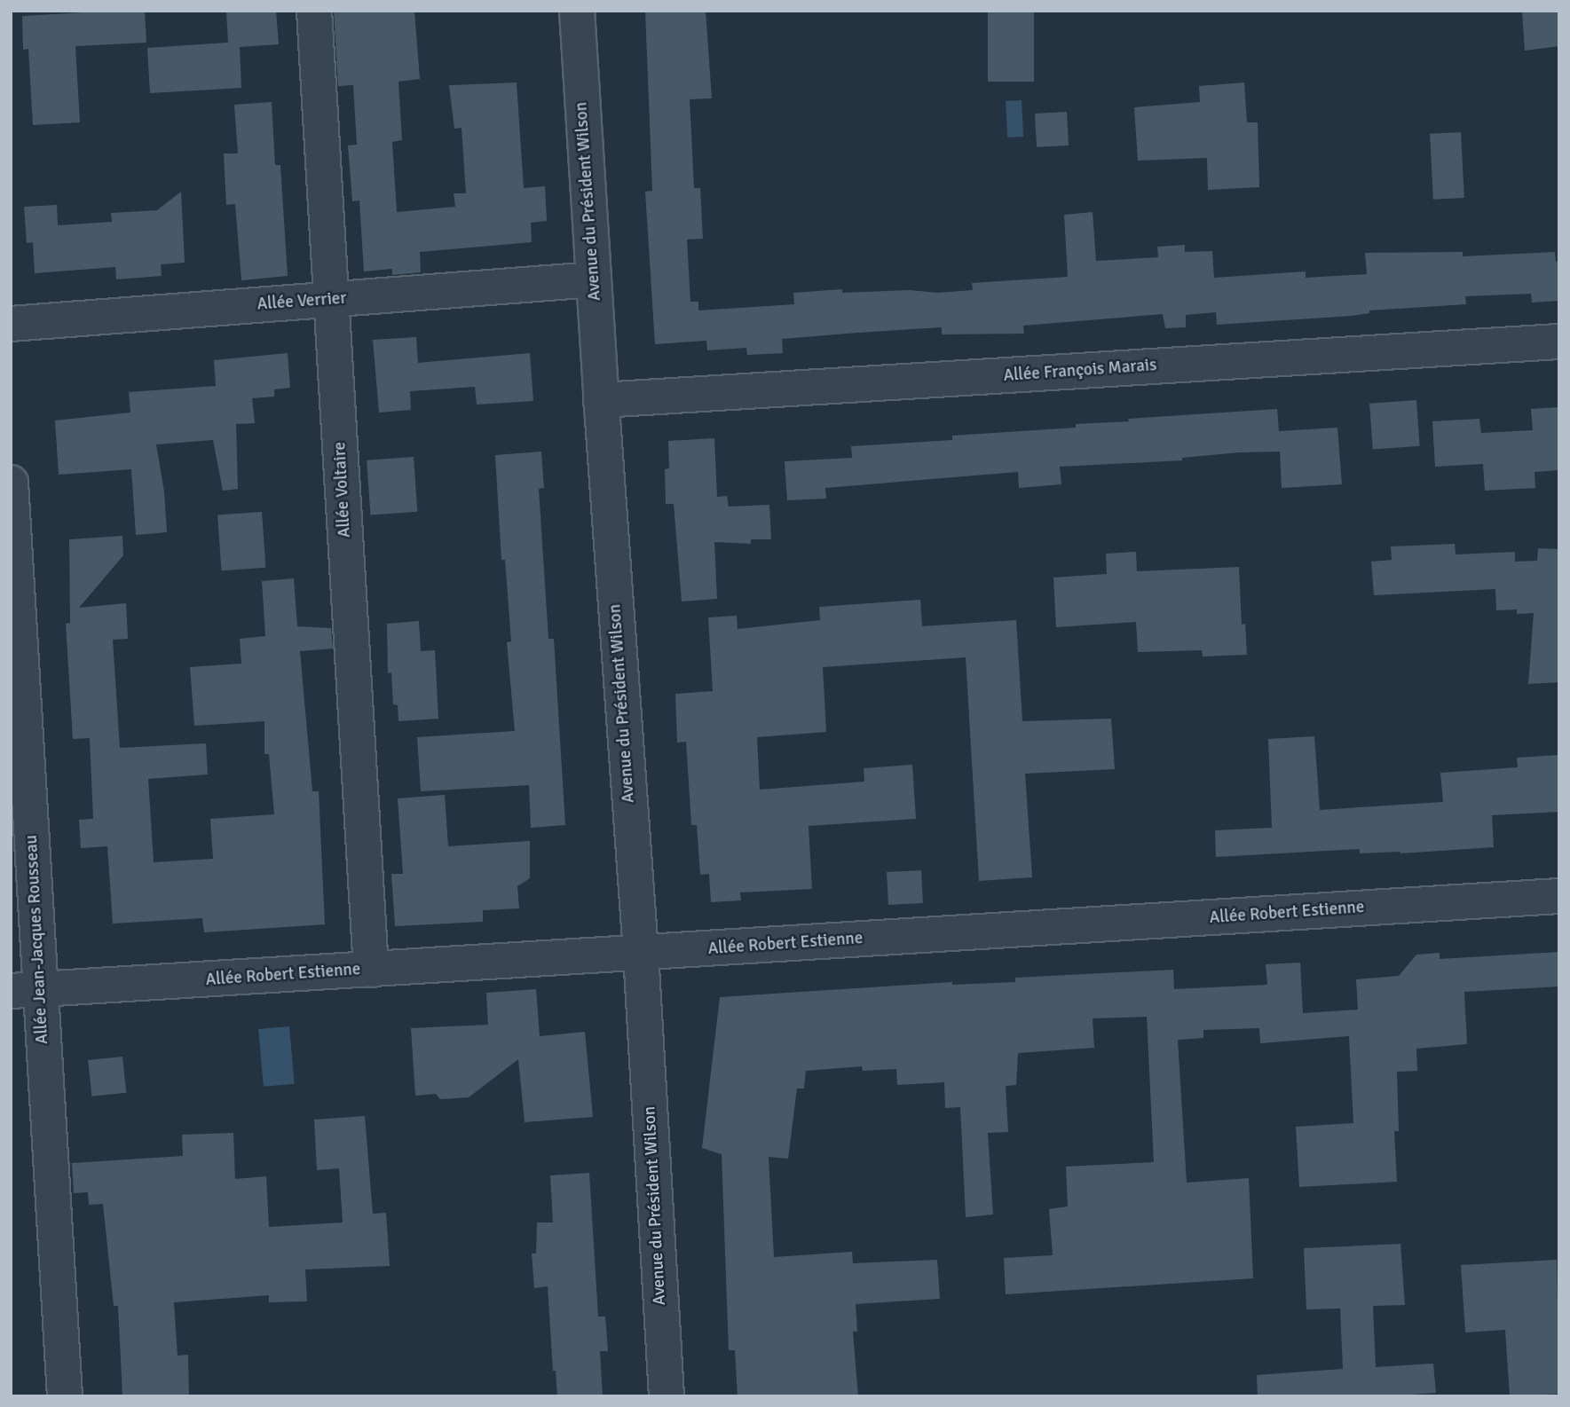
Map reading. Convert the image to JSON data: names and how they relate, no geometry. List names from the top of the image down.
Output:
{
  "streets": {
    "street": [
      "Avenue du Président Wilson",
      "Allée Verrier",
      "Allée François Marais",
      "Allée Voltaire",
      "Allée Robert Estienne",
      "Allée Jean-Jacques Rousseau"
    ]
  },
  "crossings": [
    ["Avenue du Président Wilson", "Allée Verrier"],
    ["Avenue du Président Wilson", "Allée François Marais"],
    ["Avenue du Président Wilson", "Allée Robert Estienne"],
    ["Allée Verrier", "Allée Voltaire"],
    ["Allée Voltaire", "Allée Robert Estienne"],
    ["Allée Robert Estienne", "Allée Jean-Jacques Rousseau"]
  ]
}
